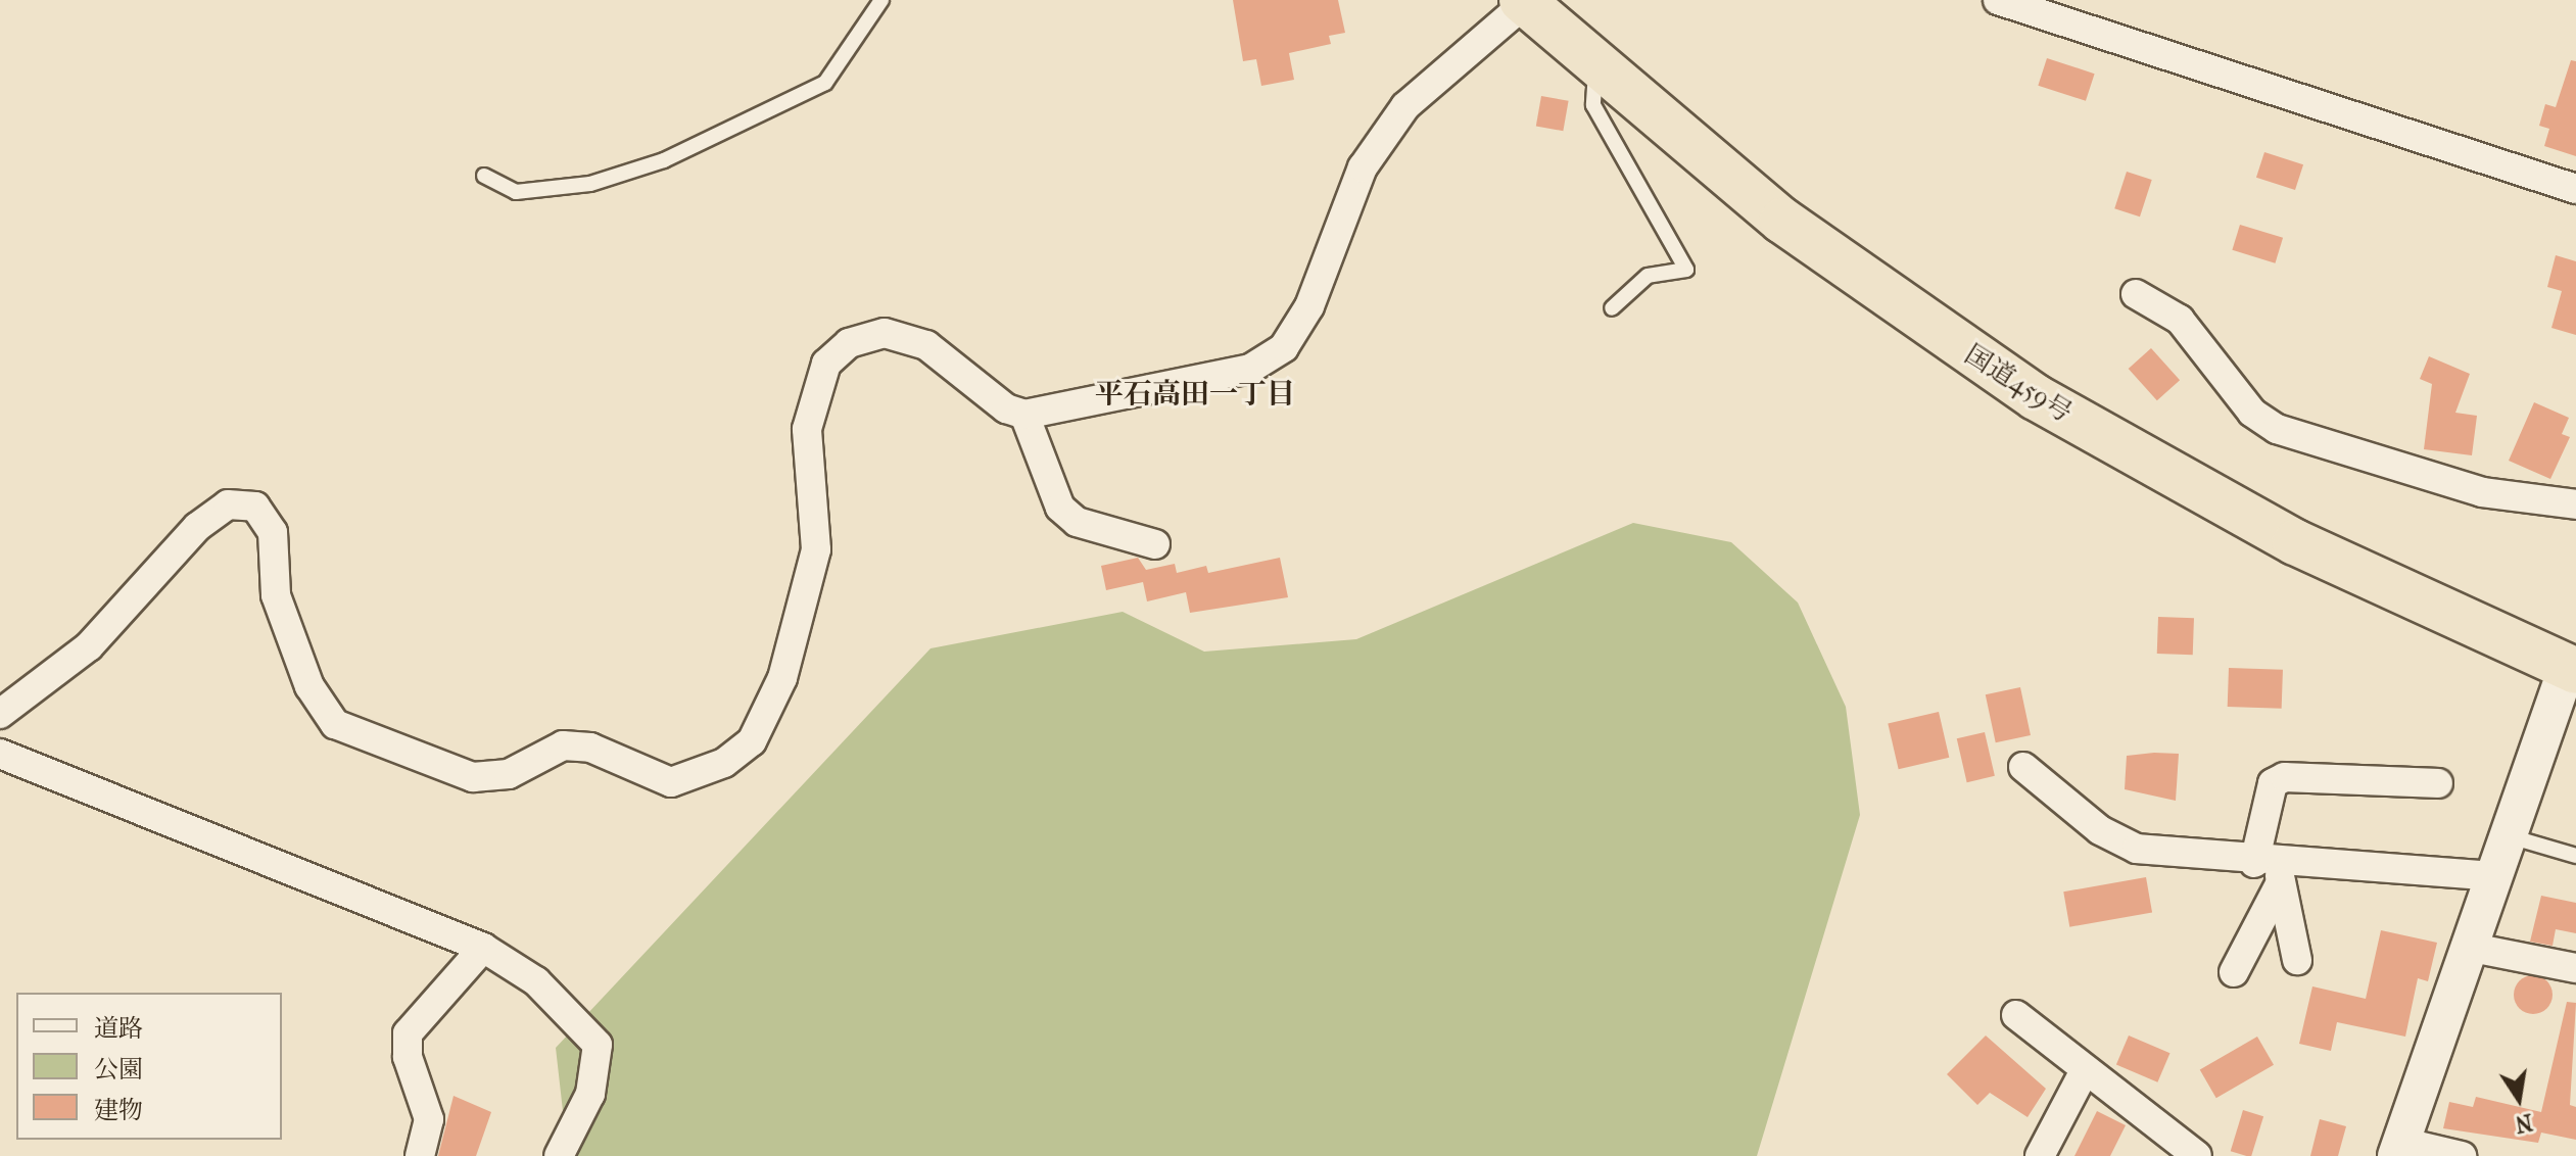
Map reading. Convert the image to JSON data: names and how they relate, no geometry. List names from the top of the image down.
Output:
{
  "streets": {
    "highway": ["国道459号"]
  },
  "districts": ["平石高田一丁目"],
  "legend": ["道路", "公園", "建物"],
  "north": "bottom"
}
